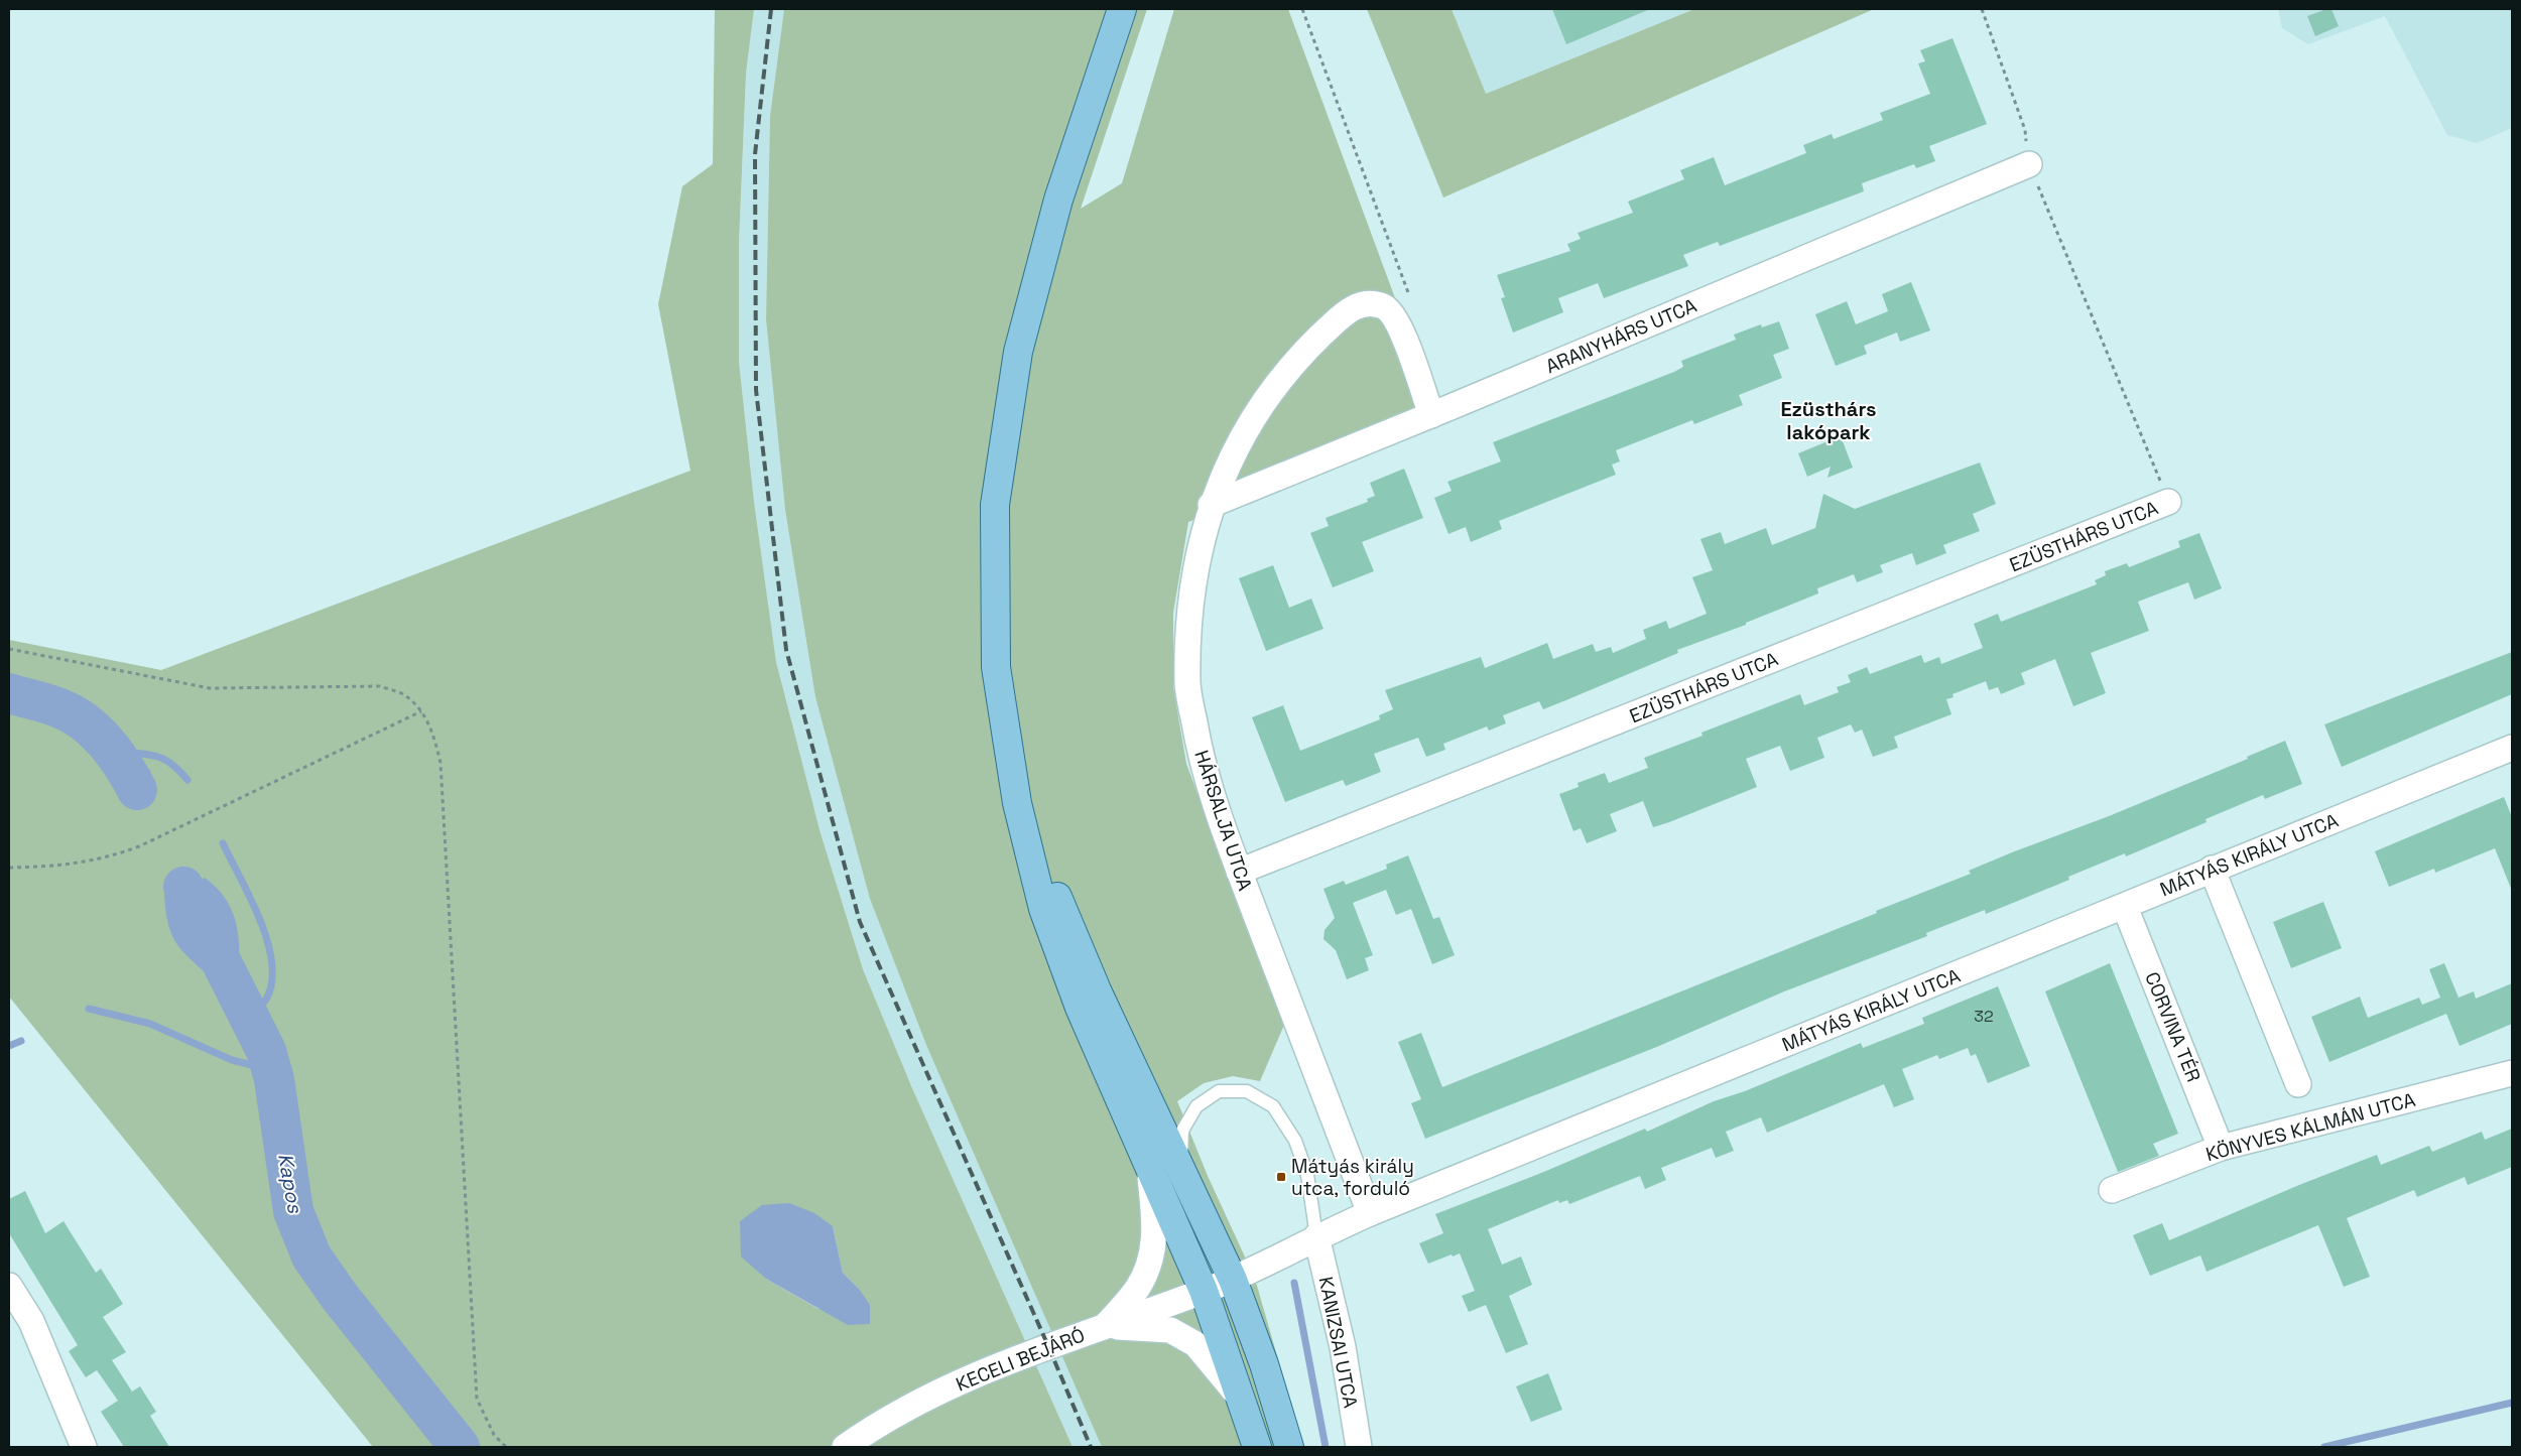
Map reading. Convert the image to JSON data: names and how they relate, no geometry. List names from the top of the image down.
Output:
{
  "streets": {
    "street": [
      "ARANYHÁRS UTCA",
      "EZÜSTHÁRS UTCA",
      "HÁRSALJA UTCA",
      "MÁTYÁS KIRÁLY UTCA",
      "CORVINA TÉR",
      "KÖNYVES KÁLMÁN UTCA",
      "KANIZSAI UTCA",
      "KECELI BEJÁRÓ"
    ]
  },
  "crossings": [
    ["ARANYHÁRS UTCA", "HÁRSALJA UTCA"],
    ["EZÜSTHÁRS UTCA", "HÁRSALJA UTCA"],
    ["HÁRSALJA UTCA", "MÁTYÁS KIRÁLY UTCA"],
    ["MÁTYÁS KIRÁLY UTCA", "CORVINA TÉR"],
    ["MÁTYÁS KIRÁLY UTCA", "KANIZSAI UTCA"],
    ["MÁTYÁS KIRÁLY UTCA", "KECELI BEJÁRÓ"],
    ["CORVINA TÉR", "KÖNYVES KÁLMÁN UTCA"]
  ],
  "districts": ["Ezüsthárs lakópark"],
  "water": ["Kapos"],
  "places": {
    "transit": ["Mátyás király utca, forduló"]
  },
  "house_numbers": ["32"]
}
